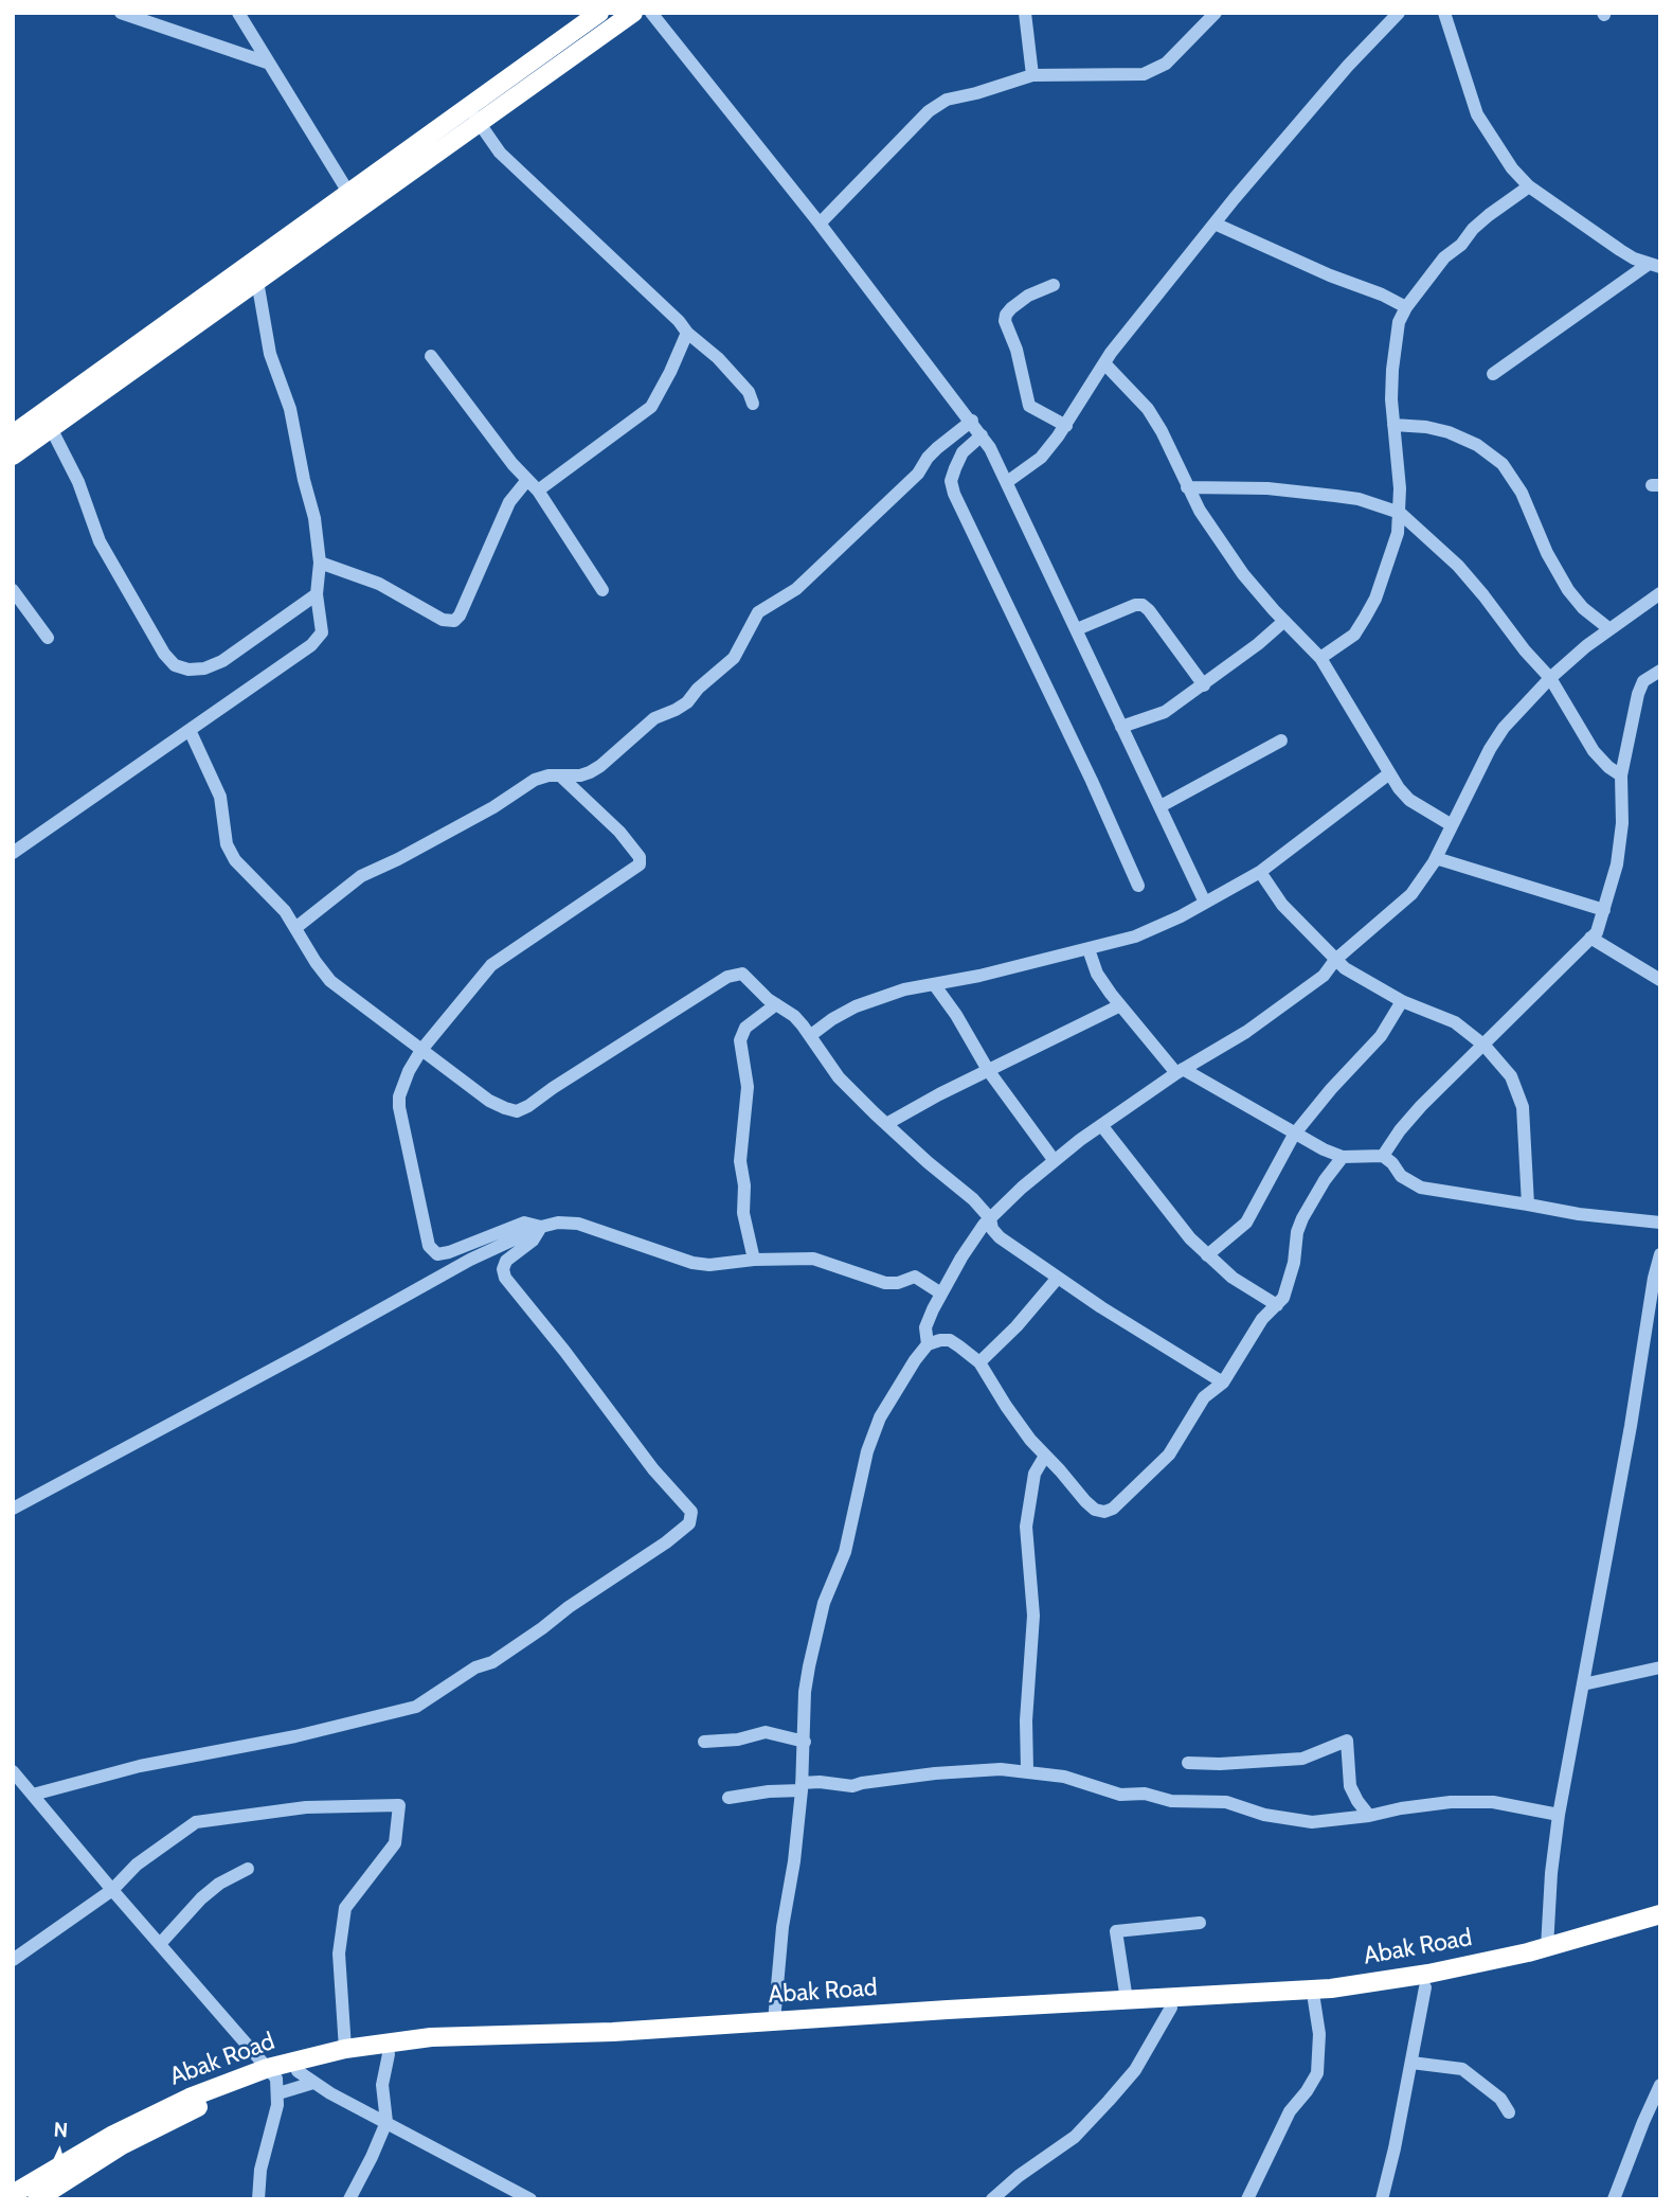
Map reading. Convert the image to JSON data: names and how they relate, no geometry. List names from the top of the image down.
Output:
{
  "streets": {
    "highway": ["Abak Road"]
  },
  "north": "top"
}
